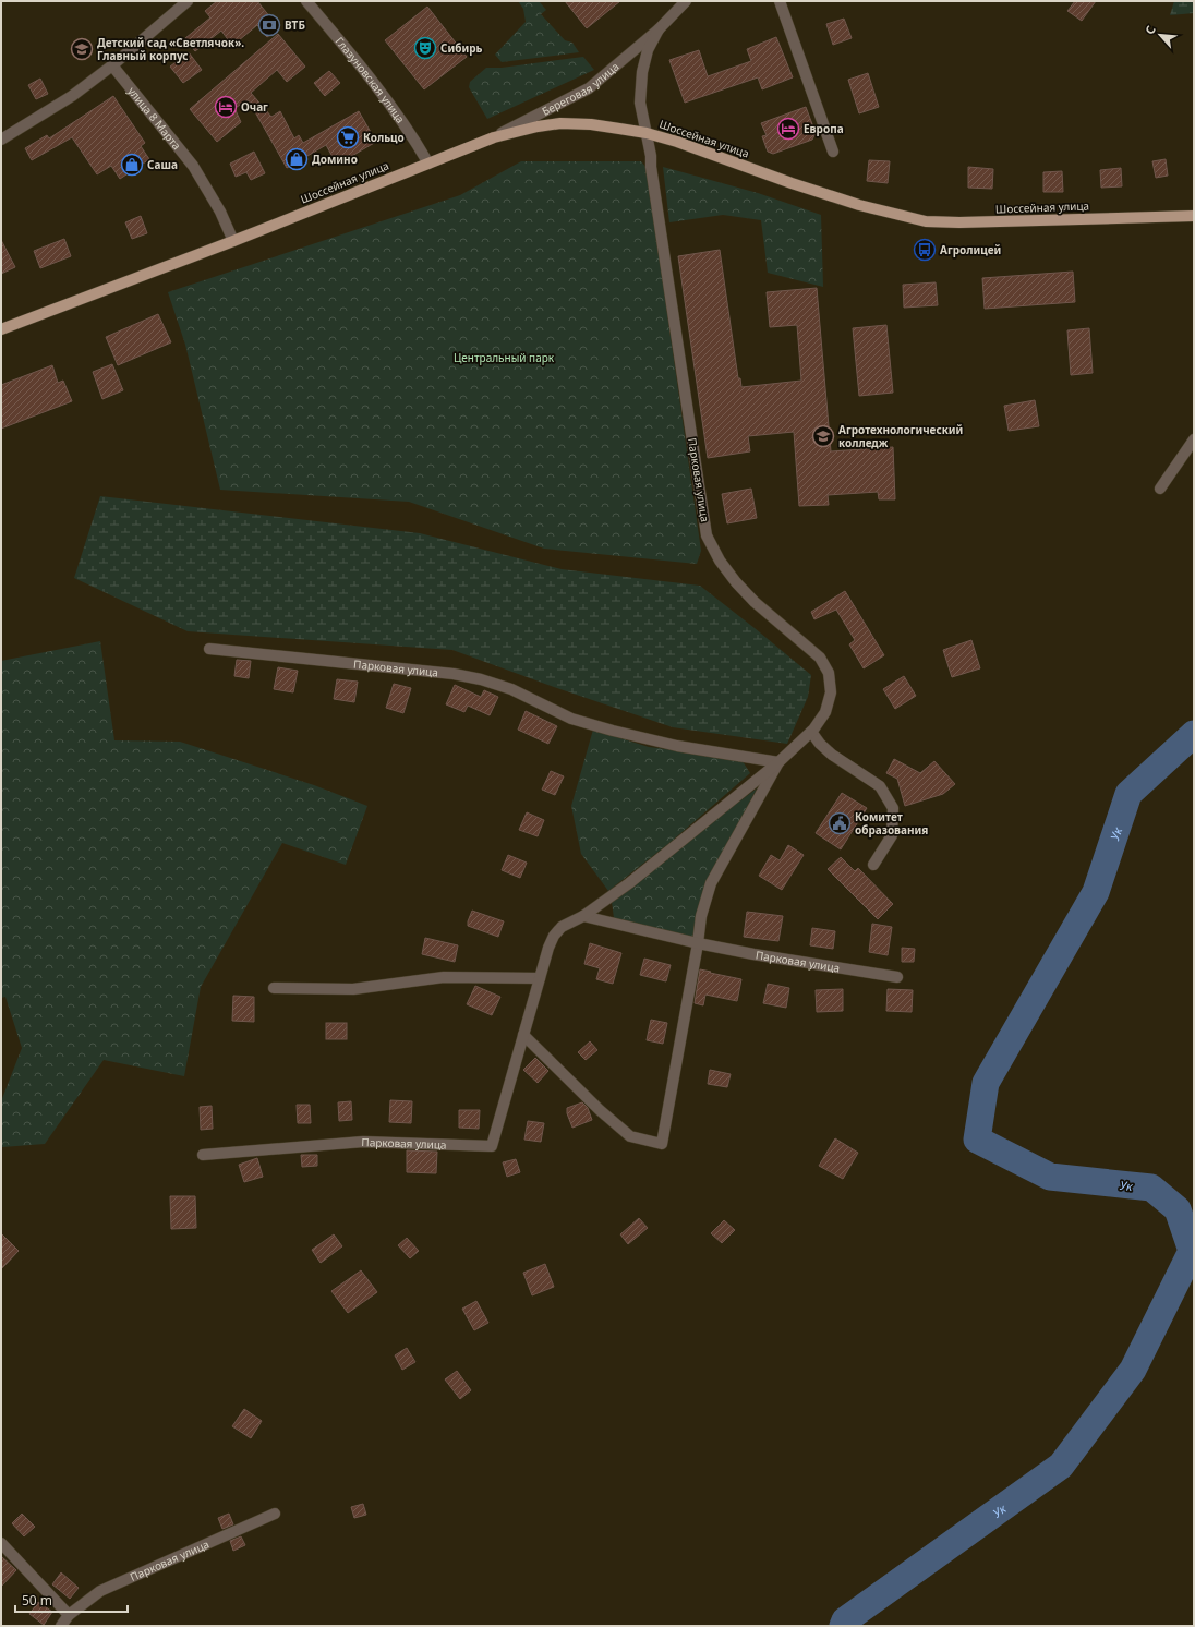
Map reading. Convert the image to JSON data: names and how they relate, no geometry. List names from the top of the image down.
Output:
{
  "streets": {
    "main road": ["Шоссейная улица"],
    "street": [
      "Глазуновская улица",
      "Береговая улица",
      "улица 8 Марта",
      "Парковая улица"
    ]
  },
  "crossings": [
    ["Глазуновская улица", "Шоссейная улица"],
    ["Береговая улица", "Шоссейная улица"],
    ["Береговая улица", "Парковая улица"],
    ["улица 8 Марта", "Шоссейная улица"],
    ["Шоссейная улица", "Парковая улица"]
  ],
  "water": ["Ук"],
  "parks": ["Центральный парк"],
  "places": {
    "bank": ["ВТБ"],
    "theatre": ["Сибирь"],
    "school or university": ["Детский сад «Светлячок». Главный корпус", "Агротехнологический колледж"],
    "hotel": ["Очаг", "Европа"],
    "supermarket": ["Кольцо"],
    "shop": ["Домино", "Саша"],
    "bus stop": ["Агролицей"],
    "public building": ["Комитет образования"]
  },
  "scale_bar": "50 m",
  "north": "top left"
}
